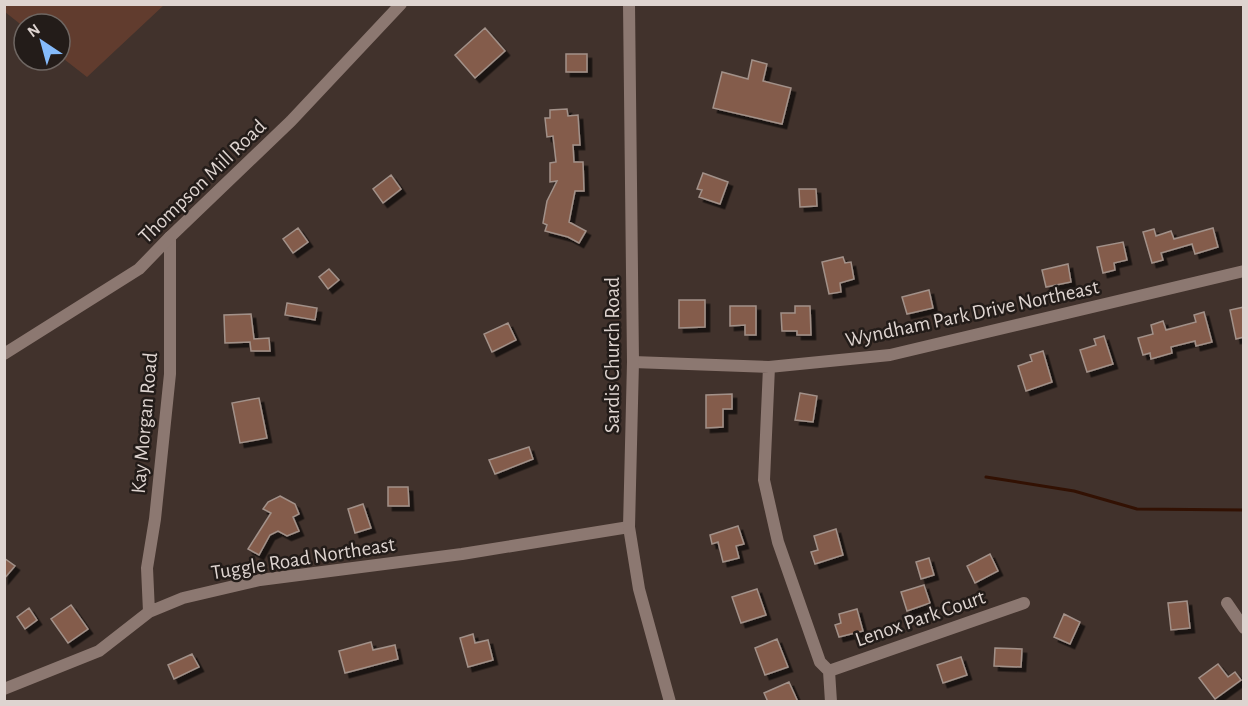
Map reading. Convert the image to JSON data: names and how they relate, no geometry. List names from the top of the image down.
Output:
{
  "streets": {
    "street": [
      "Thompson Mill Road",
      "Wyndham Park Drive Northeast",
      "Sardis Church Road",
      "Kay Morgan Road",
      "Tuggle Road Northeast",
      "Lenox Park Court"
    ]
  },
  "crossings": [
    ["Thompson Mill Road", "Kay Morgan Road"],
    ["Wyndham Park Drive Northeast", "Sardis Church Road"],
    ["Sardis Church Road", "Tuggle Road Northeast"],
    ["Kay Morgan Road", "Tuggle Road Northeast"]
  ],
  "north": "top left"
}
